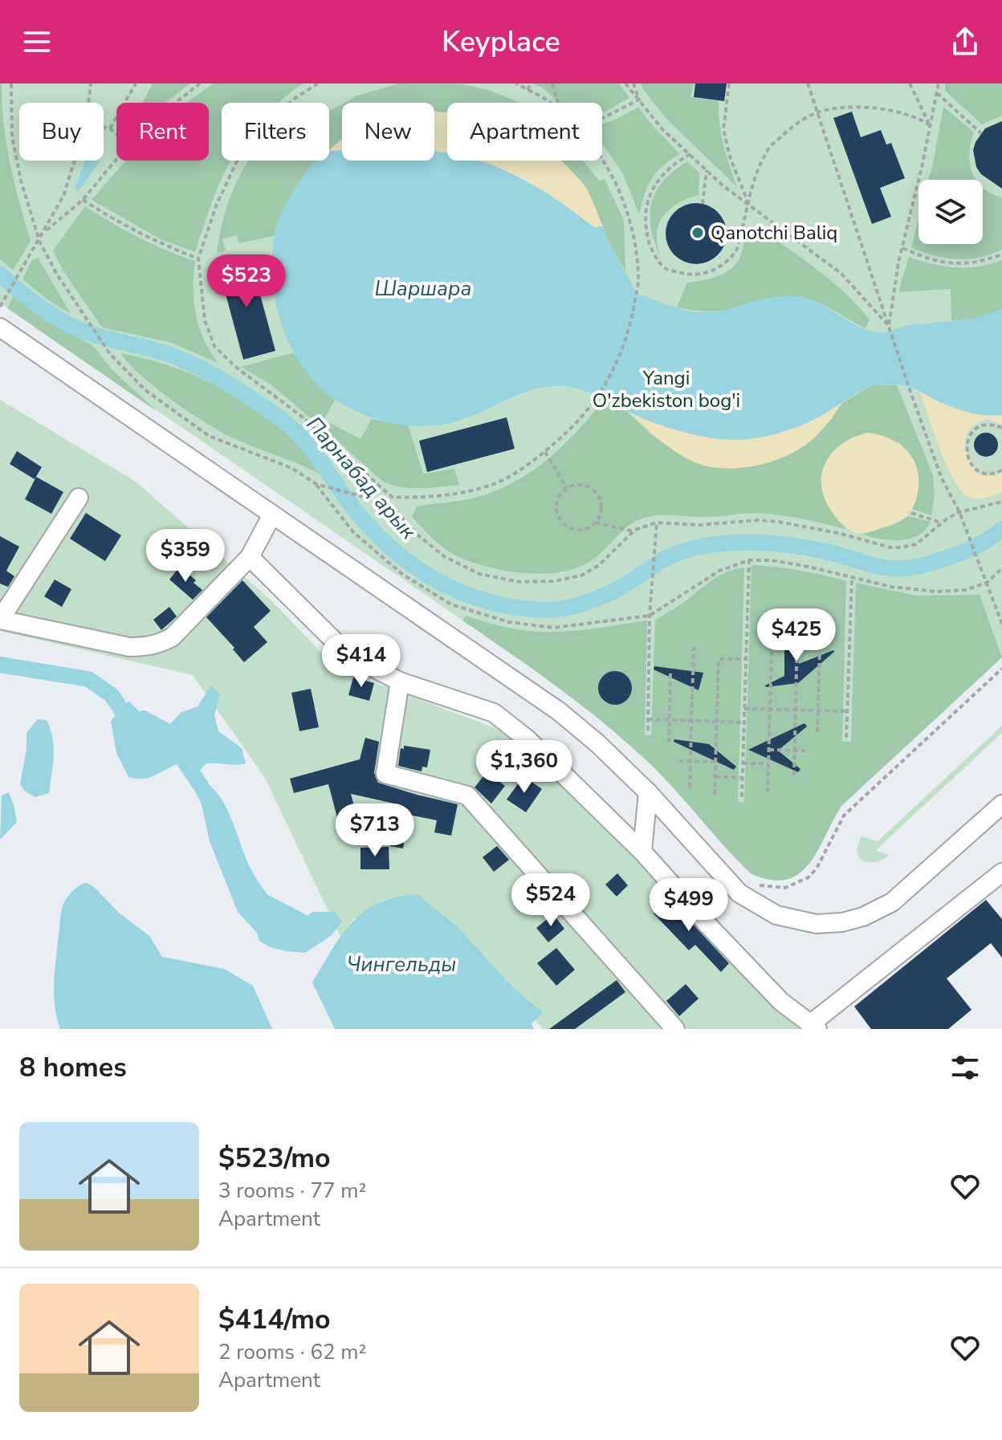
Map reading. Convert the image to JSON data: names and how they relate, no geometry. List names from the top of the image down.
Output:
{
  "water": ["Шаршара", "Парнабад арык", "Чингельды"],
  "parks": ["Yangi O'zbekiston bog'i"],
  "places": ["Qanotchi Baliq"],
  "page": {
    "header": "Keyplace",
    "chip": [
      "Buy",
      "Rent",
      "Filters",
      "New",
      "Apartment"
    ],
    "price": [
      "$523",
      "$359",
      "$425",
      "$414",
      "$1,360",
      "$713",
      "$524",
      "$499"
    ],
    "heading": "8 homes",
    "list": [
      {
        "name": "$523/mo",
        "note": "3 rooms · 77 m² · Apartment"
      },
      {
        "name": "$414/mo",
        "note": "2 rooms · 62 m² · Apartment"
      }
    ]
  }
}
